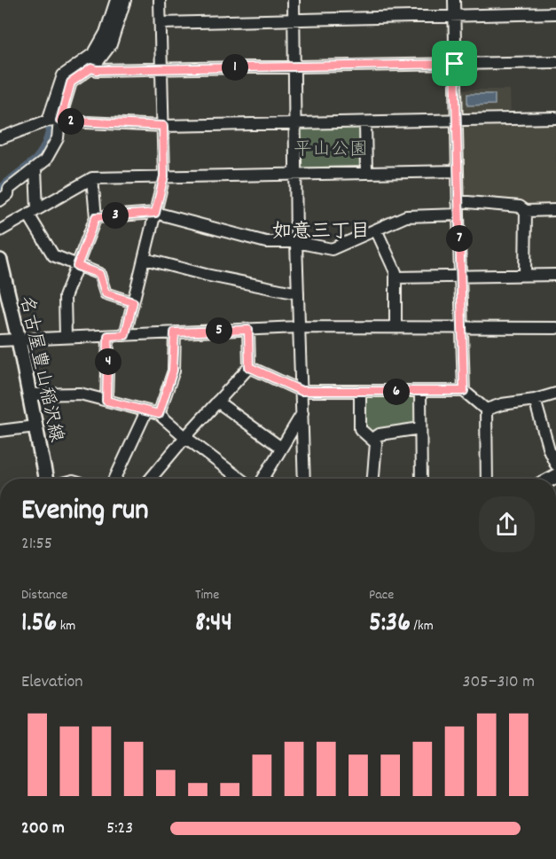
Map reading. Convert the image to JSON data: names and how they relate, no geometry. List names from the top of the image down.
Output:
{
  "streets": {
    "main road": ["名古屋豊山稲沢線"]
  },
  "districts": ["如意三丁目"],
  "parks": ["平山公園"],
  "page": {
    "pins": [
      "1",
      "2",
      "3",
      "7",
      "5",
      "4",
      "6"
    ],
    "heading": ["Evening run", "21:55"],
    "stats": [
      ["Distance", "1.56 km"],
      ["Time", "8:44"],
      ["Pace", "5:36 /km"]
    ],
    "chart": ["Elevation", "305–310 m"],
    "list": [
      {
        "name": "200 m",
        "note": "5:23"
      }
    ]
  }
}
